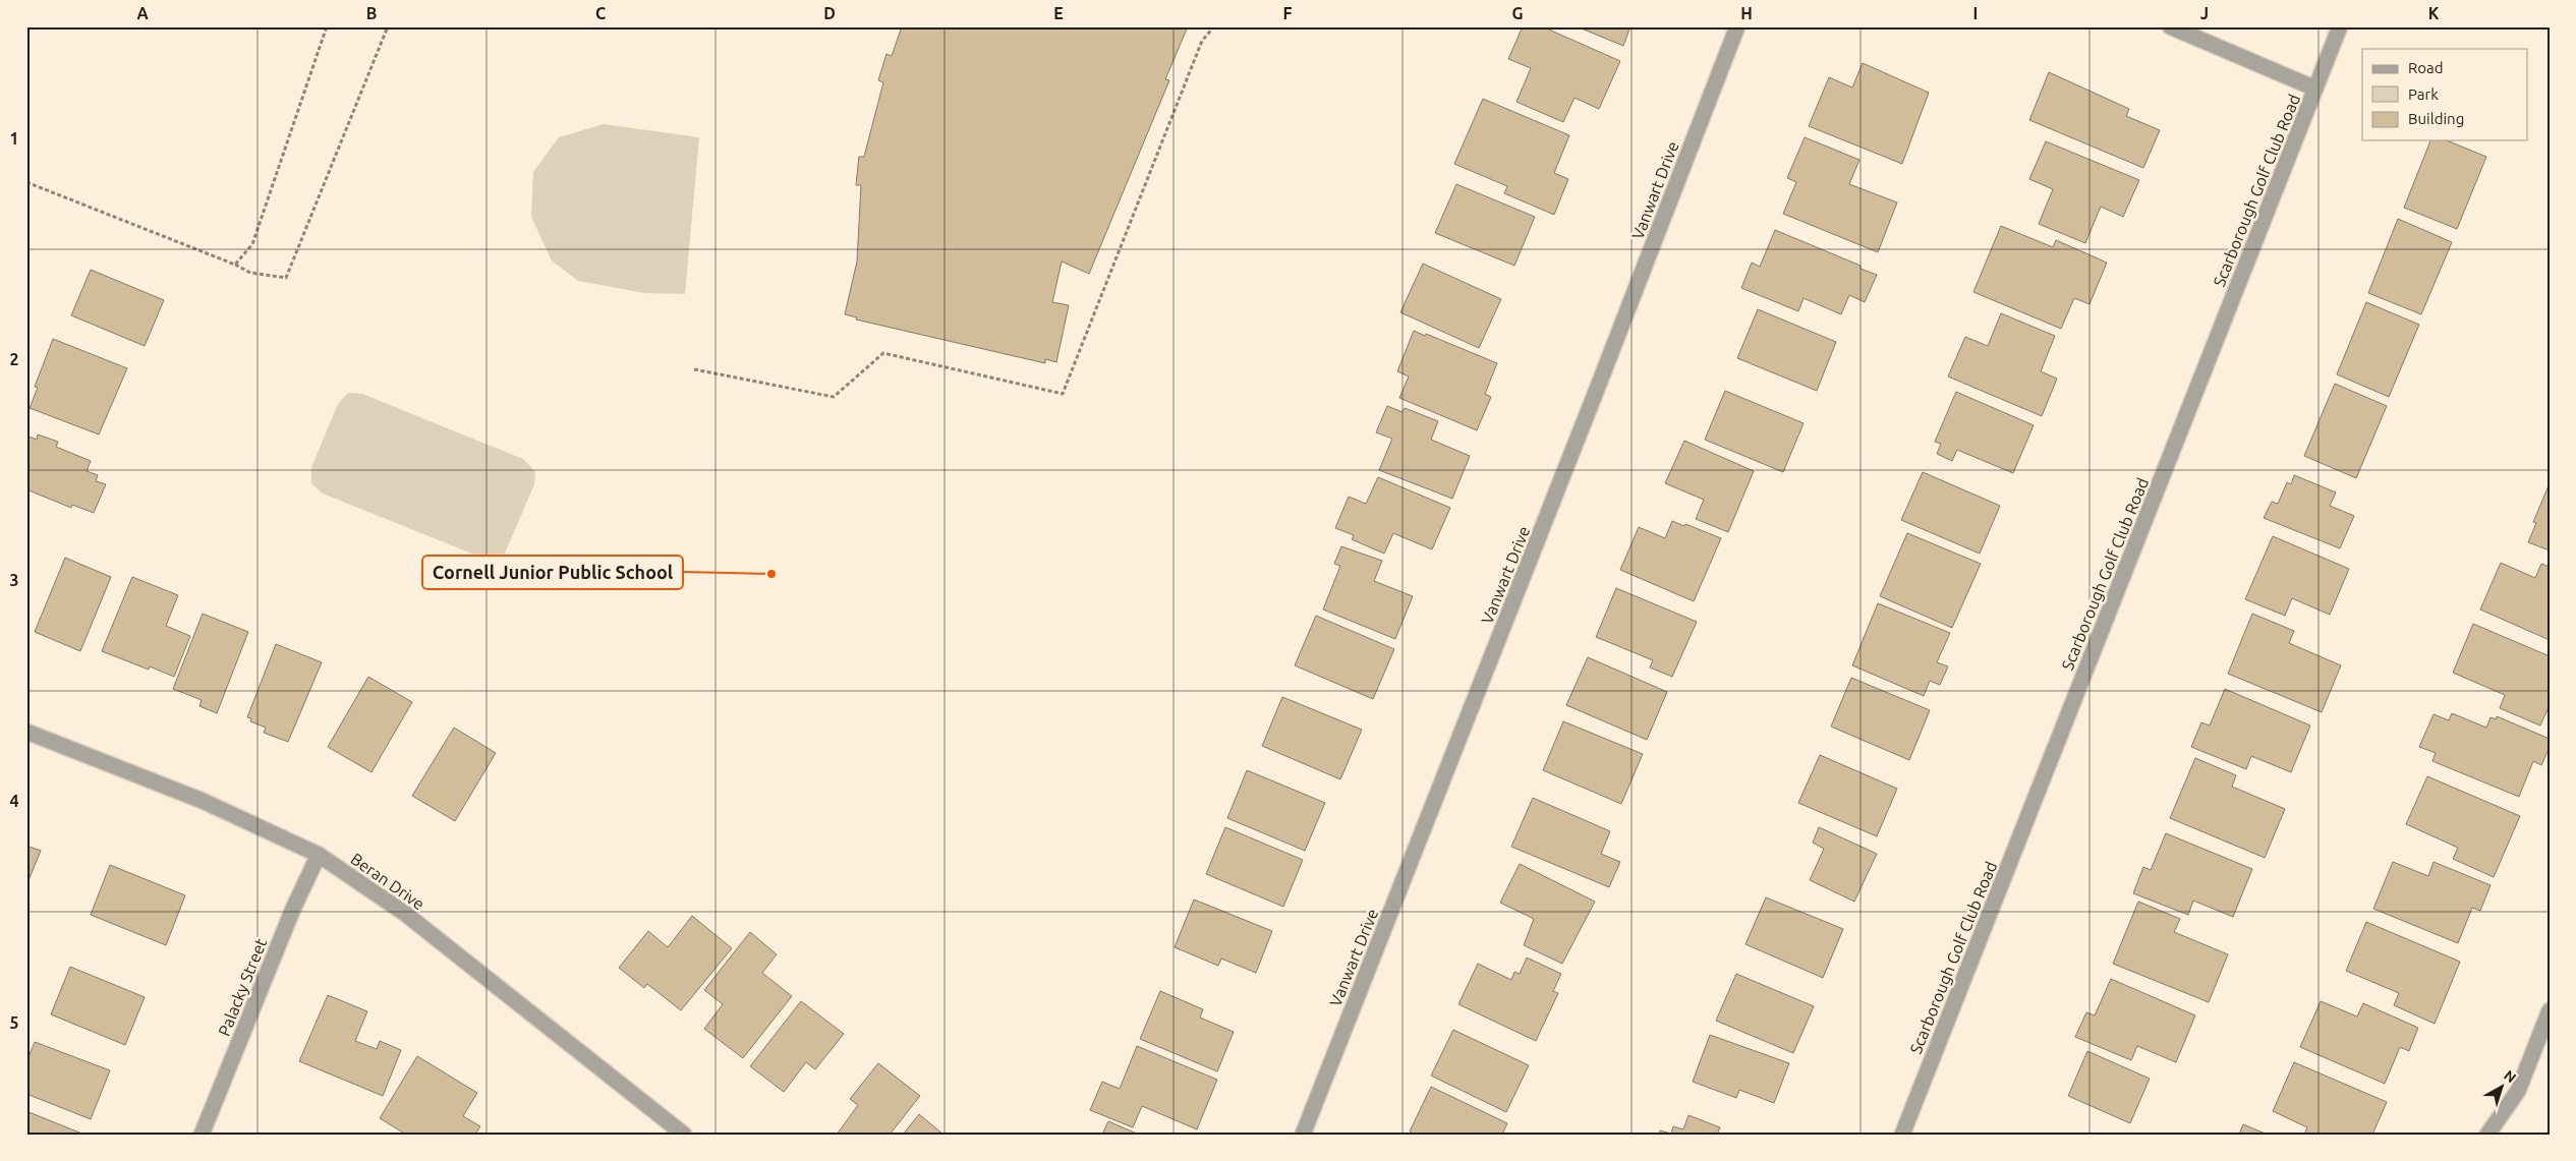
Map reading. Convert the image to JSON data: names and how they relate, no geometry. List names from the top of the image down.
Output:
{
  "streets": {
    "street": [
      "Vanwart Drive",
      "Scarborough Golf Club Road",
      "Beran Drive",
      "Palacky Street"
    ]
  },
  "crossings": [
    ["Beran Drive", "Palacky Street"]
  ],
  "places": ["Cornell Junior Public School"],
  "legend": ["Road", "Park", "Building"],
  "north": "top right",
  "grid": {
    "columns": [
      "A",
      "B",
      "C",
      "D",
      "E",
      "F",
      "G",
      "H",
      "I",
      "J",
      "K"
    ],
    "rows": [
      "1",
      "2",
      "3",
      "4",
      "5"
    ]
  }
}
